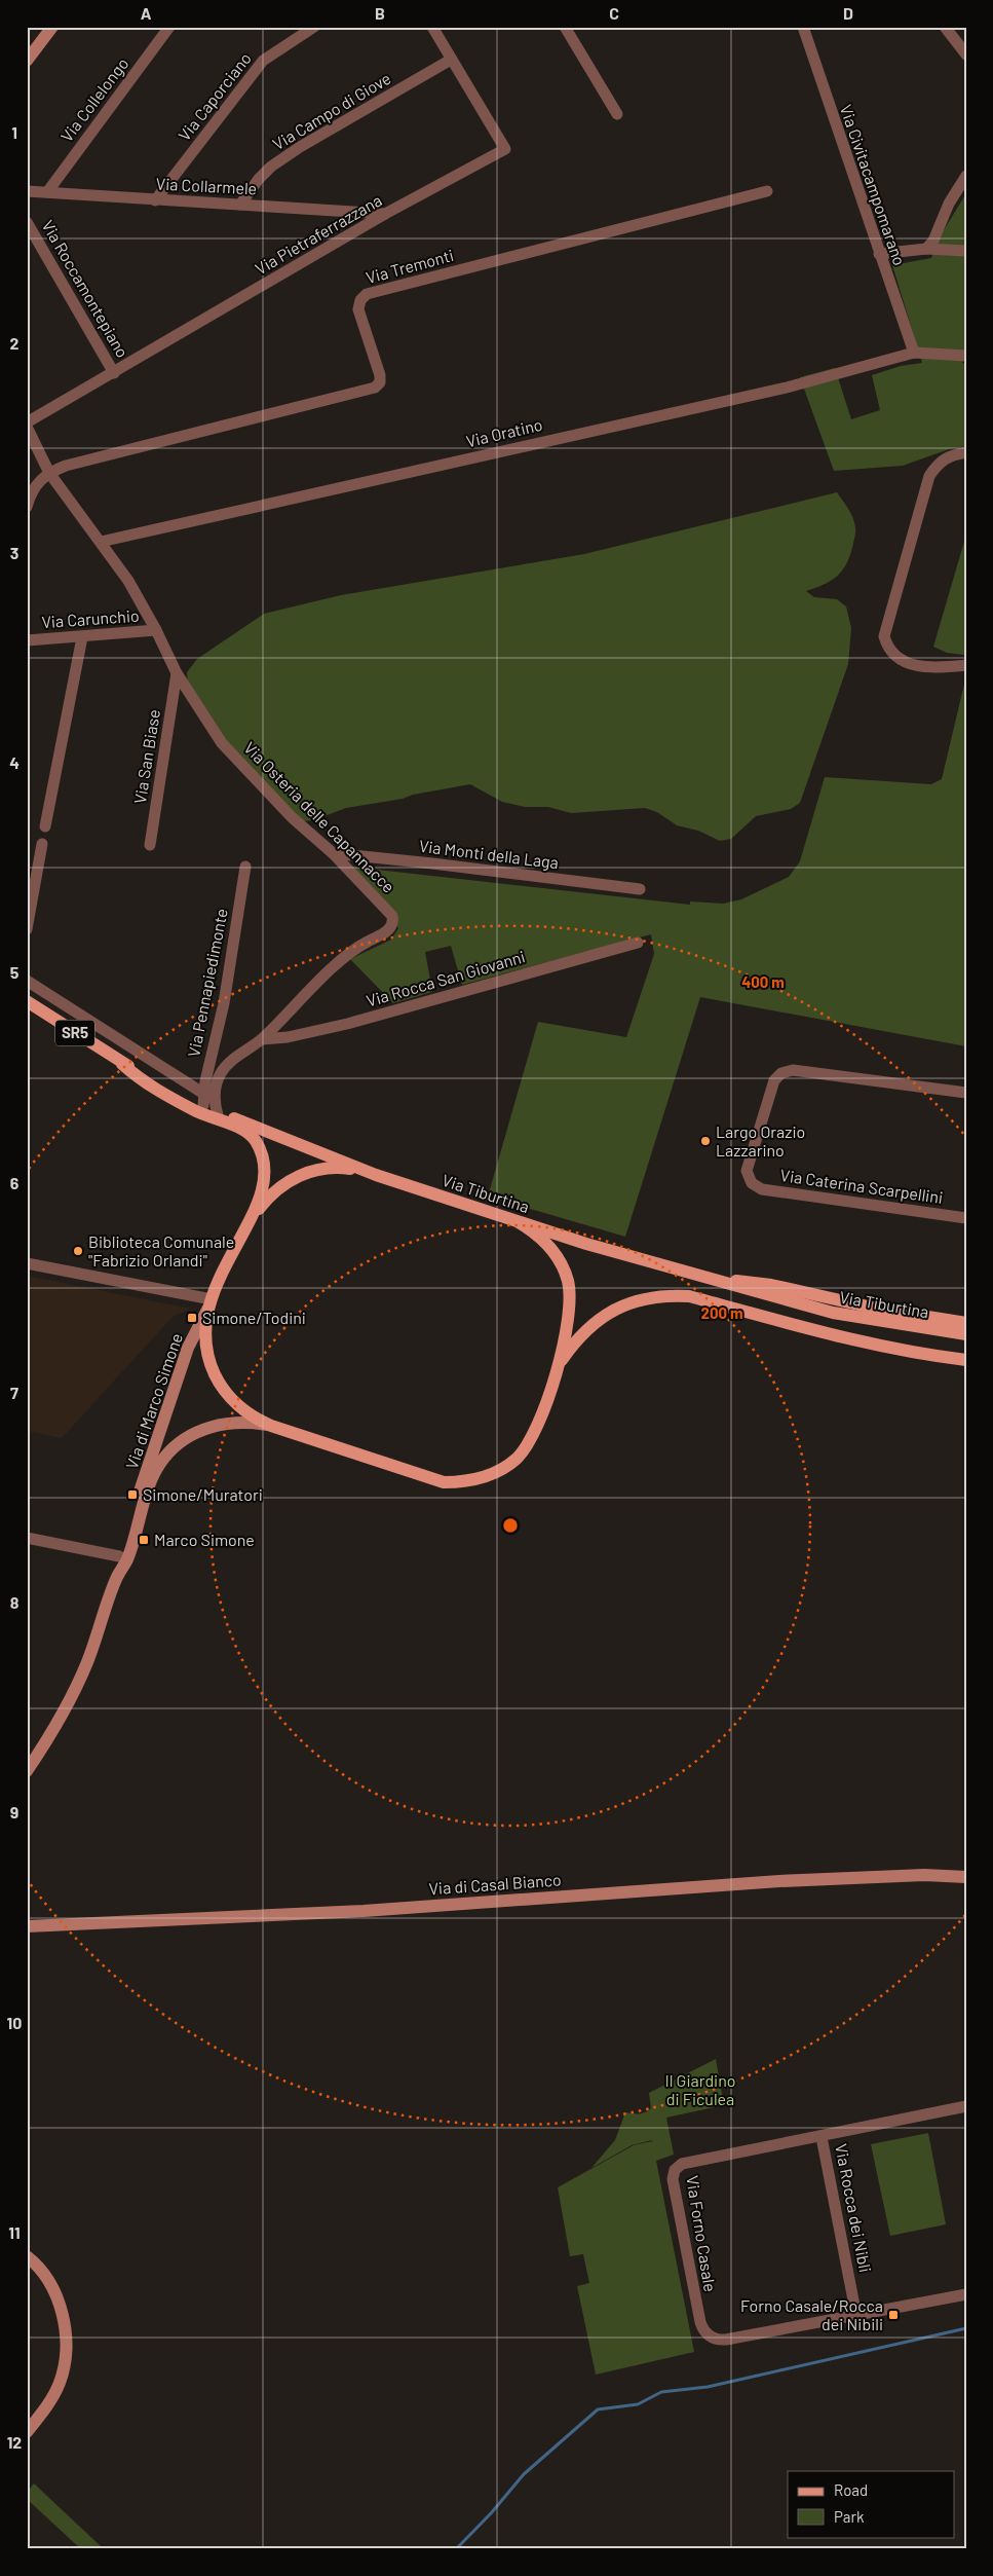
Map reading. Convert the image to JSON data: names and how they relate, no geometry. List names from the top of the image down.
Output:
{
  "streets": {
    "main road": ["SR5", "Via Tiburtina", "Via di Marco Simone"],
    "street": [
      "Via Caporciano",
      "Via Collelongo",
      "Via Campo di Giove",
      "Via Civitacampomarano",
      "Via Collarmele",
      "Via Pietraferrazzana",
      "Via Tremonti",
      "Via Roccamontepiano",
      "Via Oratino",
      "Via Carunchio",
      "Via San Biase",
      "Via Osteria delle Capannacce",
      "Via Monti della Laga",
      "Via Rocca San Giovanni",
      "Via Pennapiedimonte",
      "Via Caterina Scarpellini",
      "Via di Casal Bianco",
      "Via Rocca dei Nibli",
      "Via Forno Casale"
    ]
  },
  "crossings": [
    ["Via Caporciano", "Via Collarmele"],
    ["Via Collelongo", "Via Collarmele"],
    ["Via Campo di Giove", "Via Collarmele"],
    ["Via Campo di Giove", "Via Pietraferrazzana"],
    ["Via Civitacampomarano", "Via Oratino"],
    ["Via Collarmele", "Via Pietraferrazzana"],
    ["Via Pietraferrazzana", "Via Roccamontepiano"],
    ["Via Pietraferrazzana", "Via Osteria delle Capannacce"],
    ["Via Tremonti", "Via Osteria delle Capannacce"],
    ["Via Oratino", "Via Osteria delle Capannacce"],
    ["Via Carunchio", "Via Osteria delle Capannacce"],
    ["Via San Biase", "Via Osteria delle Capannacce"],
    ["Via Osteria delle Capannacce", "Via Monti della Laga"],
    ["Via Osteria delle Capannacce", "Via Rocca San Giovanni"],
    ["Via Osteria delle Capannacce", "Via Pennapiedimonte"],
    ["Via Osteria delle Capannacce", "Via Tiburtina"],
    ["Via Pennapiedimonte", "Via Tiburtina"],
    ["Via Tiburtina", "Via di Marco Simone"],
    ["Via Rocca dei Nibli", "Via Forno Casale"]
  ],
  "parks": ["Il Giardino di Ficulea"],
  "places": {
    "other": ["Largo Orazio Lazzarino", "Biblioteca Comunale \"Fabrizio Orlandi\""],
    "transit": [
      "Simone/Todini",
      "Simone/Muratori",
      "Marco Simone",
      "Forno Casale/Rocca dei Nibili"
    ]
  },
  "legend": ["Road", "Park"],
  "grid": {
    "columns": [
      "A",
      "B",
      "C",
      "D"
    ],
    "rows": [
      "1",
      "2",
      "3",
      "4",
      "5",
      "6",
      "7",
      "8",
      "9",
      "10",
      "11",
      "12"
    ]
  },
  "rings": ["400 m", "200 m"]
}
